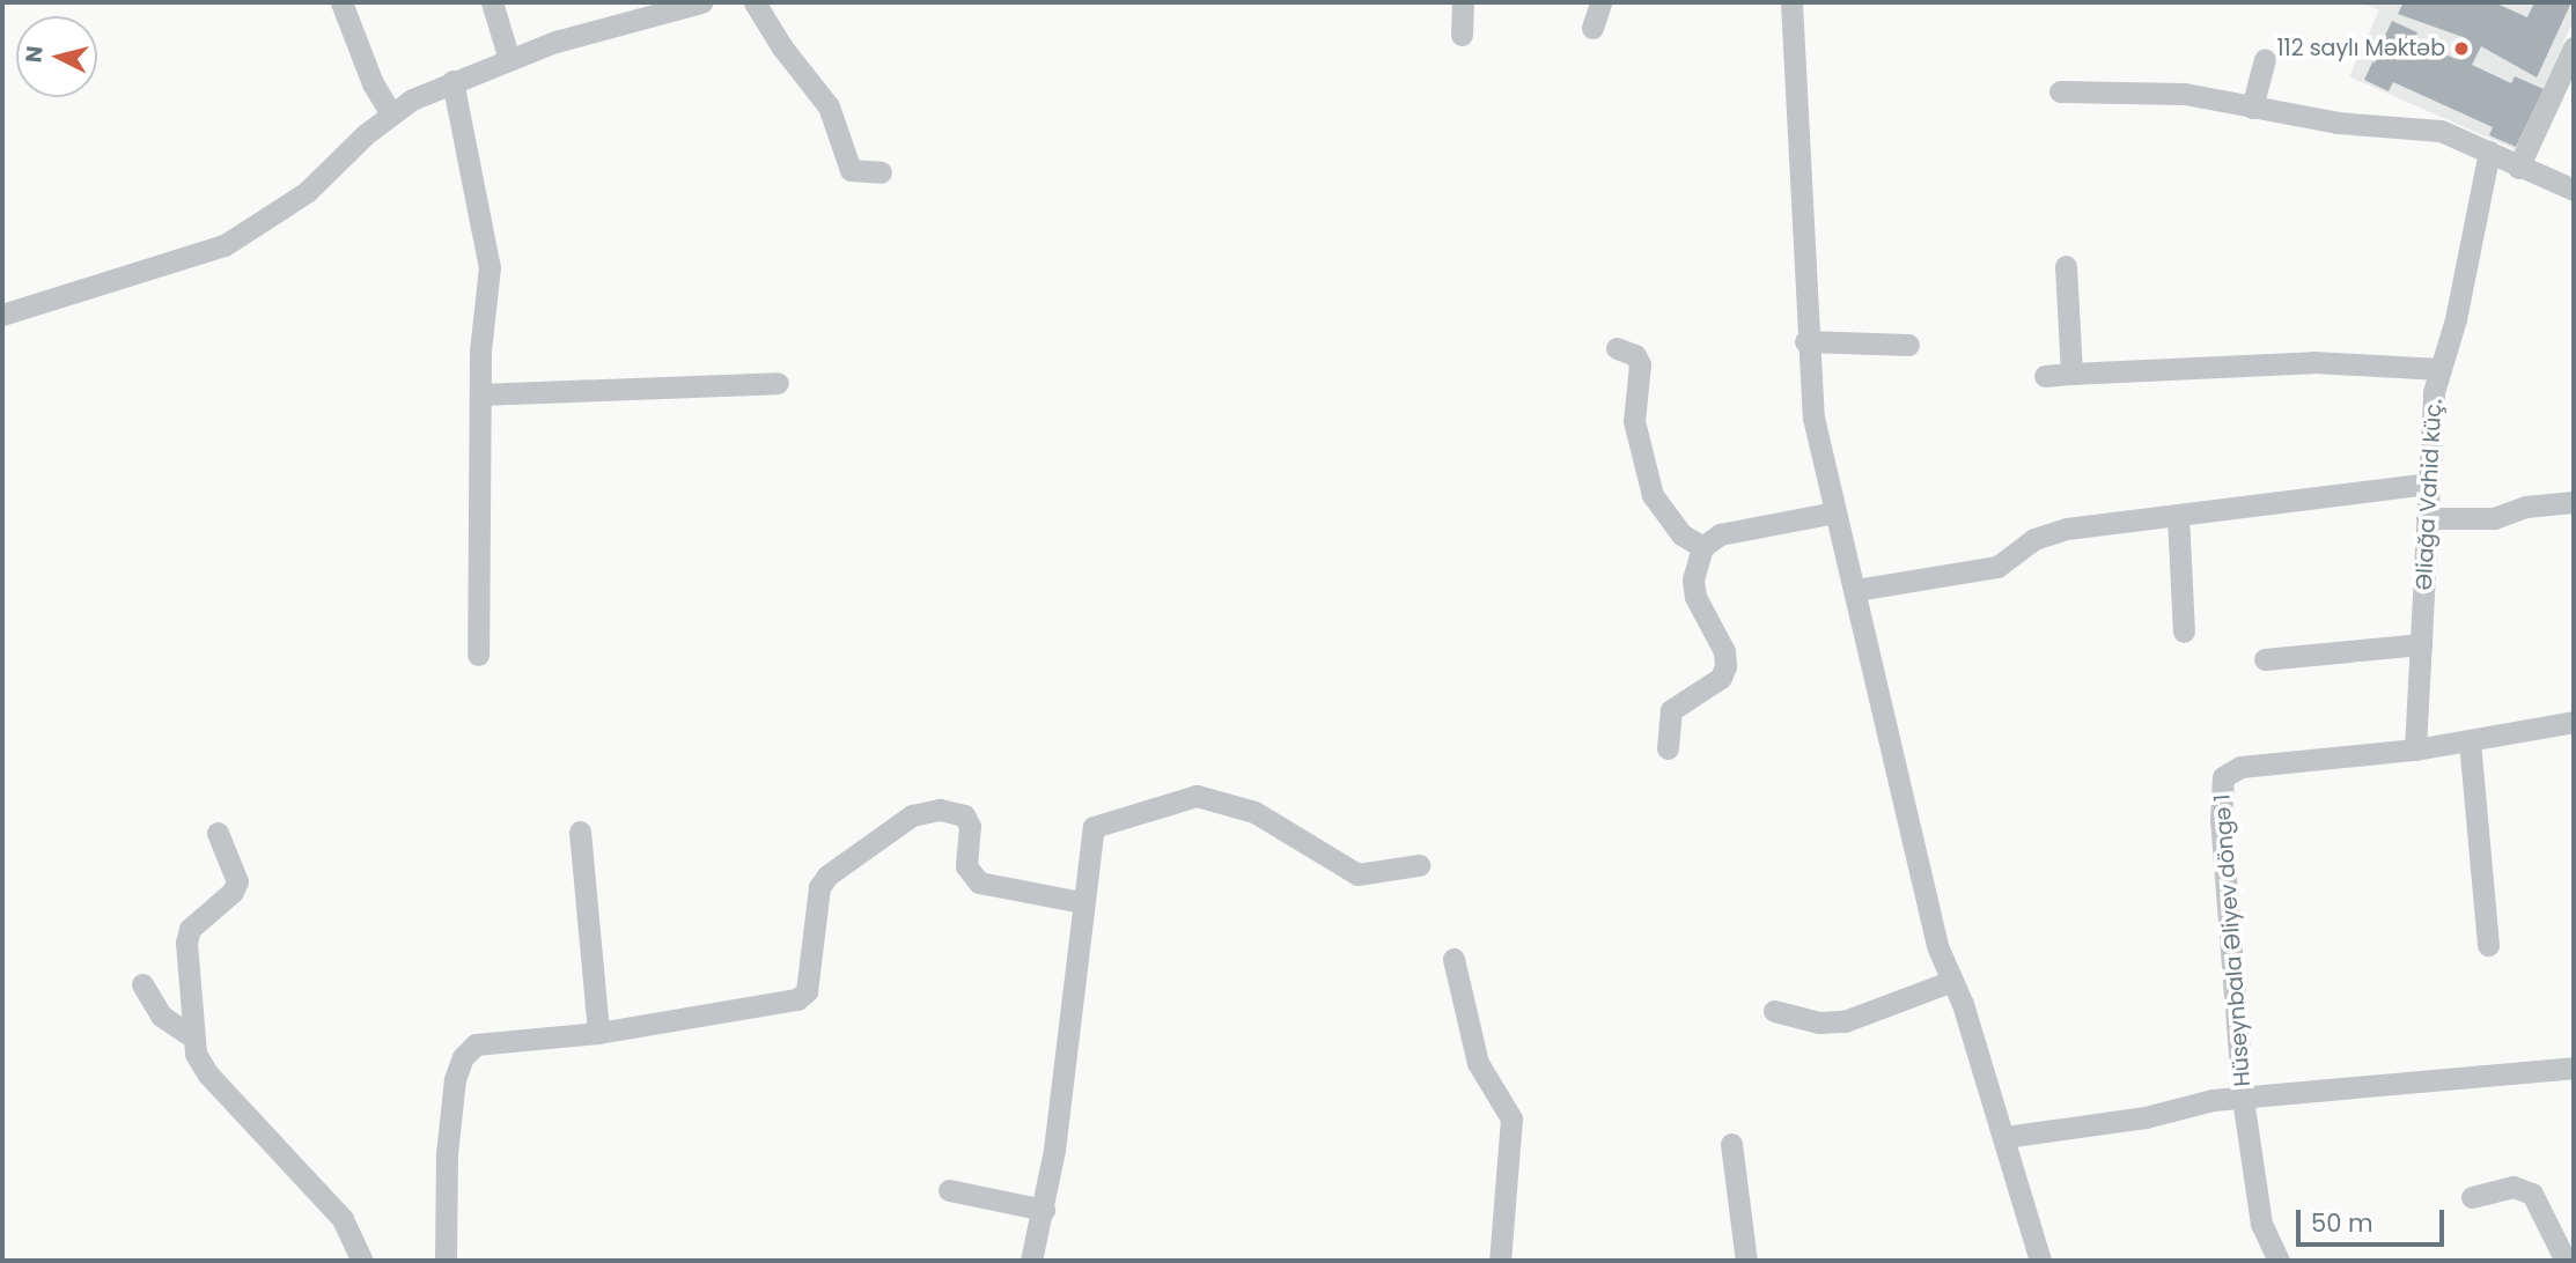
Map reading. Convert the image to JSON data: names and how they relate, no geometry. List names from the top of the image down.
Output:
{
  "streets": {
    "street": ["Əliağa Vahid küç.", "Hüseynbala Əliyev döngə 1"]
  },
  "crossings": [
    ["Əliağa Vahid küç.", "Hüseynbala Əliyev döngə 1"]
  ],
  "places": ["112 saylı Məktəb"],
  "scale_bar": "50 m",
  "north": "left"
}
